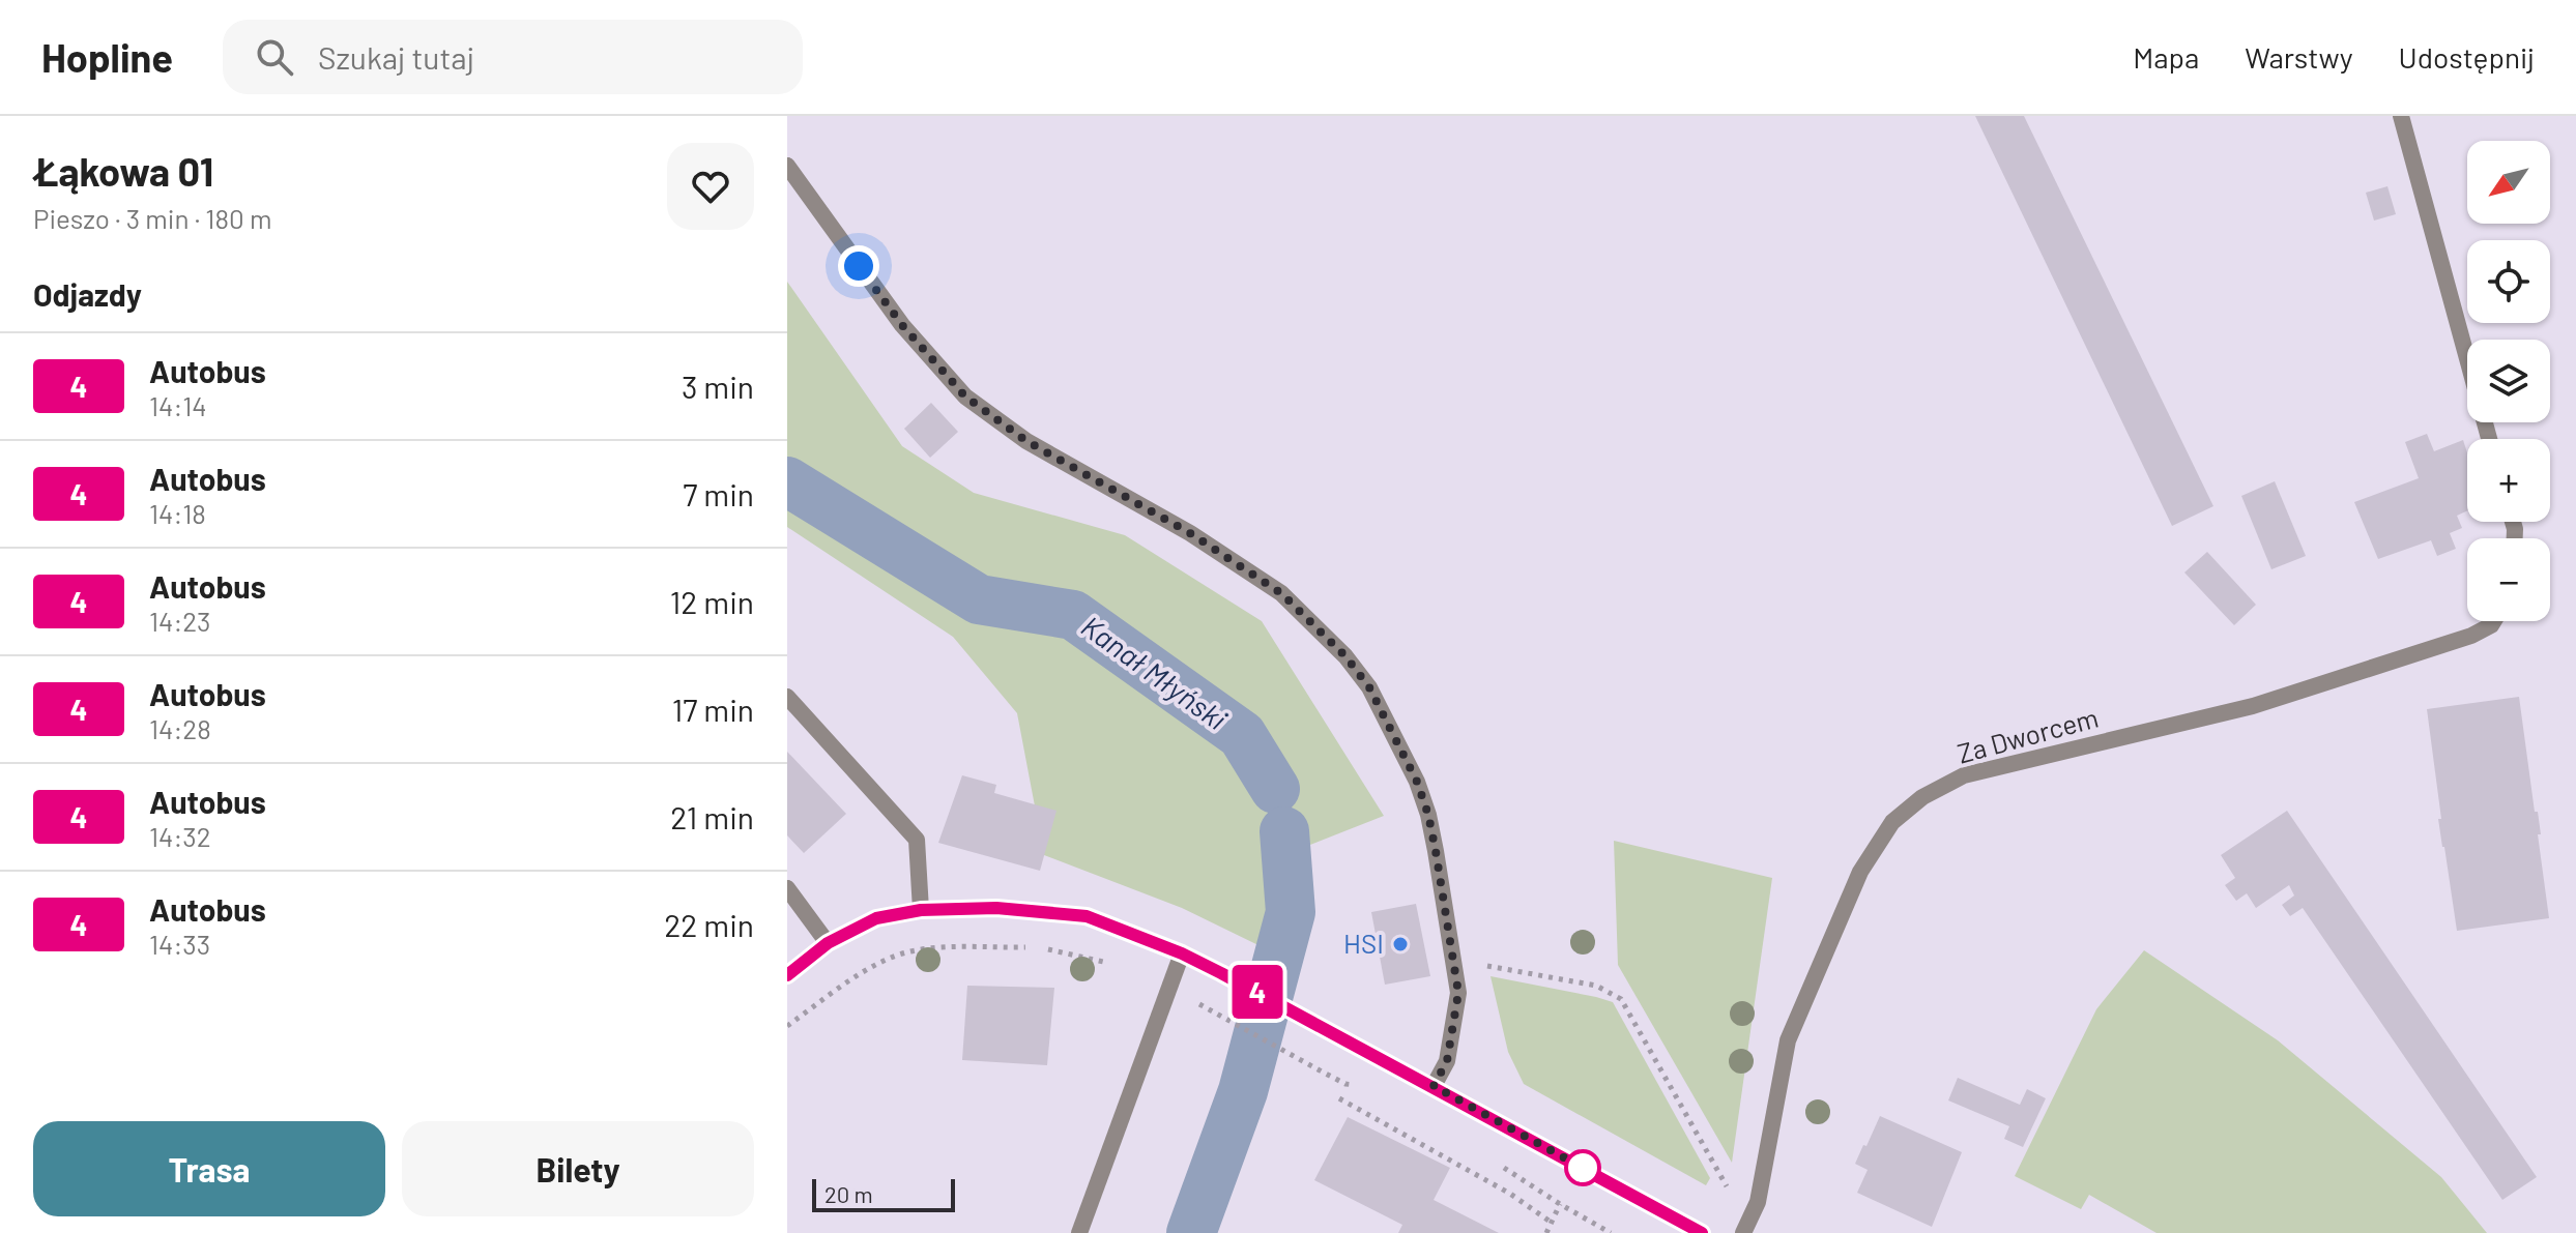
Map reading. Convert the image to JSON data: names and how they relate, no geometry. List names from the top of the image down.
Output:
{
  "streets": {
    "street": ["Za Dworcem"]
  },
  "water": ["Kanał Młyński"],
  "places": ["HSI"],
  "lines": ["bus line 4"],
  "scale_bar": "20 m",
  "north": "bottom left",
  "page": {
    "header": "Hopline",
    "search": "Szukaj tutaj",
    "nav": ["Mapa", "Warstwy", "Udostępnij"],
    "heading": [
      ["Łąkowa 01", "Pieszo · 3 min · 180 m"],
      "Odjazdy"
    ],
    "on_map": "4",
    "map_buttons": ["+", "−"],
    "list": [
      {
        "mark": "4",
        "name": "Autobus",
        "note": "14:14",
        "value": "3 min"
      },
      {
        "mark": "4",
        "name": "Autobus",
        "note": "14:18",
        "value": "7 min"
      },
      {
        "mark": "4",
        "name": "Autobus",
        "note": "14:23",
        "value": "12 min"
      },
      {
        "mark": "4",
        "name": "Autobus",
        "note": "14:28",
        "value": "17 min"
      },
      {
        "mark": "4",
        "name": "Autobus",
        "note": "14:32",
        "value": "21 min"
      },
      {
        "mark": "4",
        "name": "Autobus",
        "note": "14:33",
        "value": "22 min"
      }
    ],
    "buttons": ["Trasa", "Bilety"],
    "scale": "20 m"
  }
}
